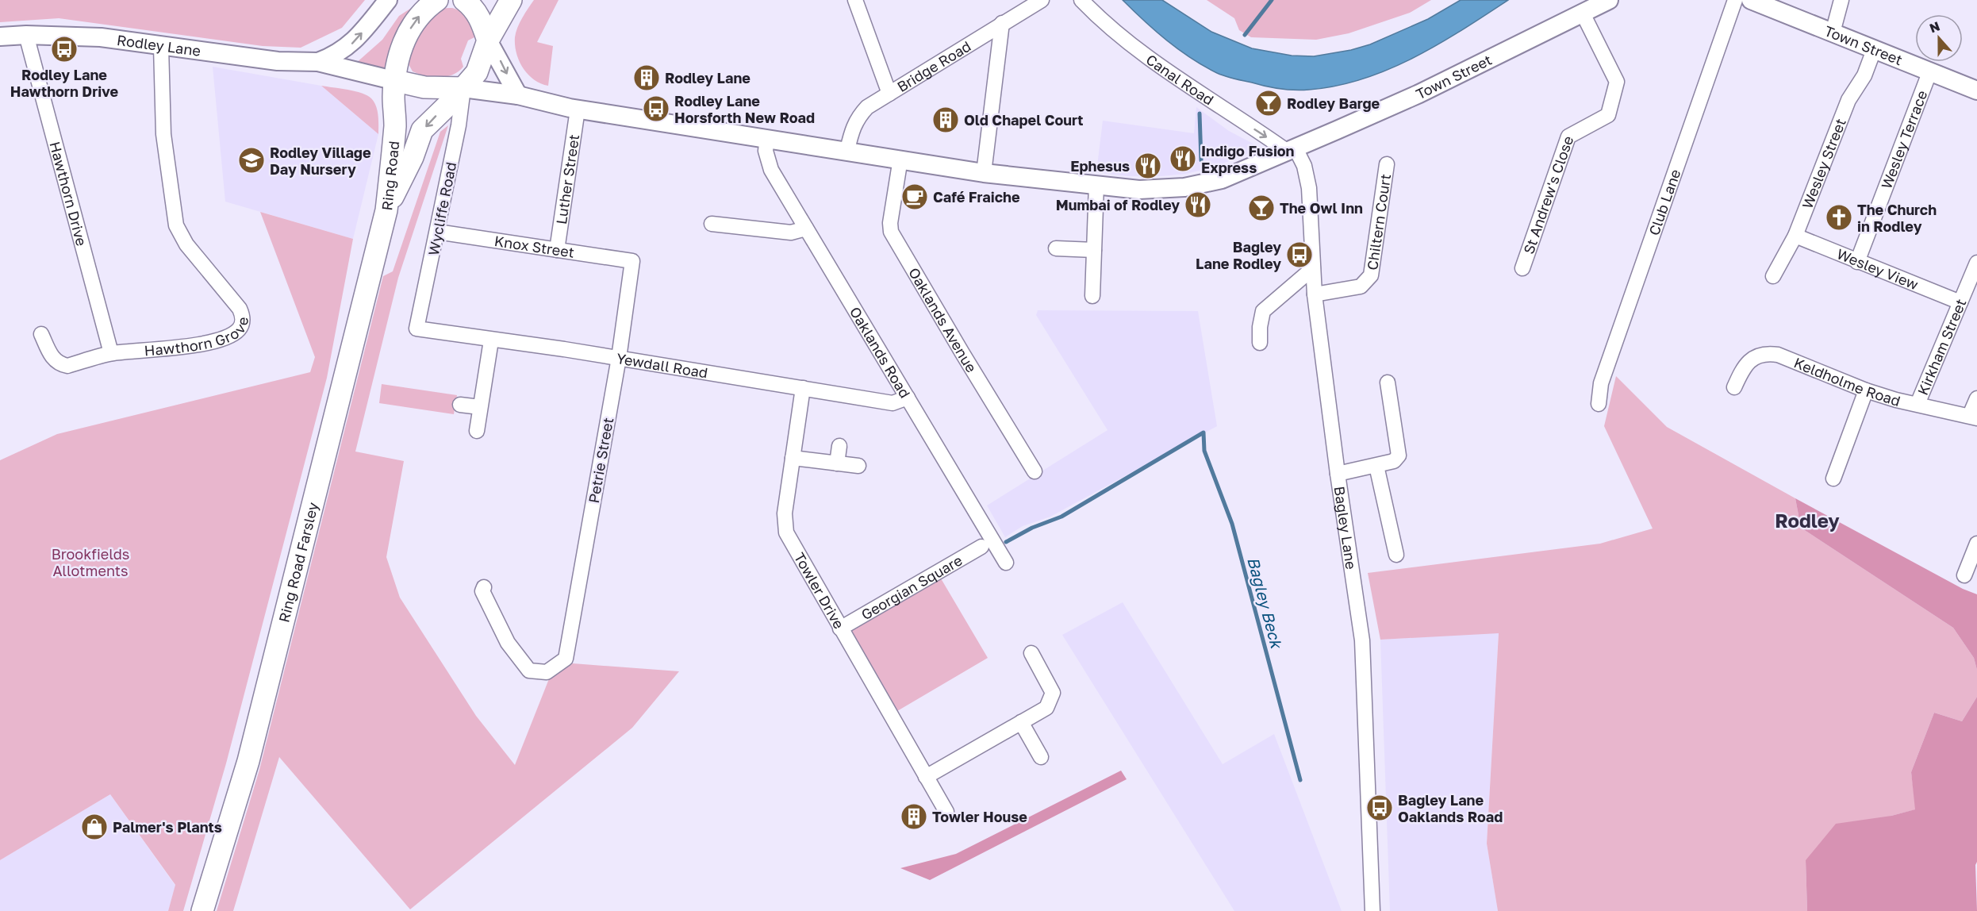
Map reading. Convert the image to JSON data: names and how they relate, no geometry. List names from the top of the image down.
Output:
{
  "streets": {
    "highway": ["Ring Road", "Ring Road Farsley"],
    "main road": ["Town Street", "Rodley Lane"],
    "street": [
      "Bridge Road",
      "Canal Road",
      "Wesley Terrace",
      "Wesley Street",
      "Luther Street",
      "Hawthorn Drive",
      "St Andrew's Close",
      "Club Lane",
      "Wycliffe Road",
      "Chiltern Court",
      "Knox Street",
      "Wesley View",
      "Oaklands Avenue",
      "Hawthorn Grove",
      "Kirkham Street",
      "Oaklands Road",
      "Yewdall Road",
      "Keldholme Road",
      "Petrie Street",
      "Bagley Lane",
      "Georgian Square",
      "Towler Drive"
    ]
  },
  "crossings": [
    ["Town Street", "Canal Road"],
    ["Town Street", "Wesley Terrace"],
    ["Town Street", "Wesley Street"],
    ["Town Street", "St Andrew's Close"],
    ["Town Street", "Bagley Lane"],
    ["Rodley Lane", "Ring Road"],
    ["Rodley Lane", "Hawthorn Drive"],
    ["Rodley Lane", "Hawthorn Grove"],
    ["Canal Road", "Bagley Lane"],
    ["Wesley Terrace", "Wesley View"],
    ["Wesley Street", "Wesley View"],
    ["Ring Road", "Wycliffe Road"],
    ["Ring Road", "Ring Road Farsley"],
    ["Luther Street", "Knox Street"],
    ["Hawthorn Drive", "Hawthorn Grove"],
    ["Wycliffe Road", "Knox Street"],
    ["Wycliffe Road", "Yewdall Road"],
    ["Chiltern Court", "Bagley Lane"],
    ["Knox Street", "Petrie Street"],
    ["Wesley View", "Kirkham Street"],
    ["Kirkham Street", "Keldholme Road"],
    ["Oaklands Road", "Yewdall Road"],
    ["Yewdall Road", "Petrie Street"],
    ["Yewdall Road", "Towler Drive"],
    ["Georgian Square", "Towler Drive"]
  ],
  "one_way": ["Canal Road"],
  "districts": ["Rodley"],
  "water": ["Bagley Beck"],
  "parks": ["Brookfields Allotments"],
  "places": {
    "bus stop": [
      "Rodley Lane Hawthorn Drive",
      "Rodley Lane Horsforth New Road",
      "Bagley Lane Rodley",
      "Bagley Lane Oaklands Road"
    ],
    "building": ["Rodley Lane", "Old Chapel Court", "Towler House"],
    "bar": ["Rodley Barge", "The Owl Inn"],
    "restaurant": ["Indigo Fusion Express", "Ephesus", "Mumbai of Rodley"],
    "school or university": ["Rodley Village Day Nursery"],
    "cafe": ["Café Fraiche"],
    "church": ["The Church in Rodley"],
    "shop": ["Palmer's Plants"]
  },
  "north": "top"
}
